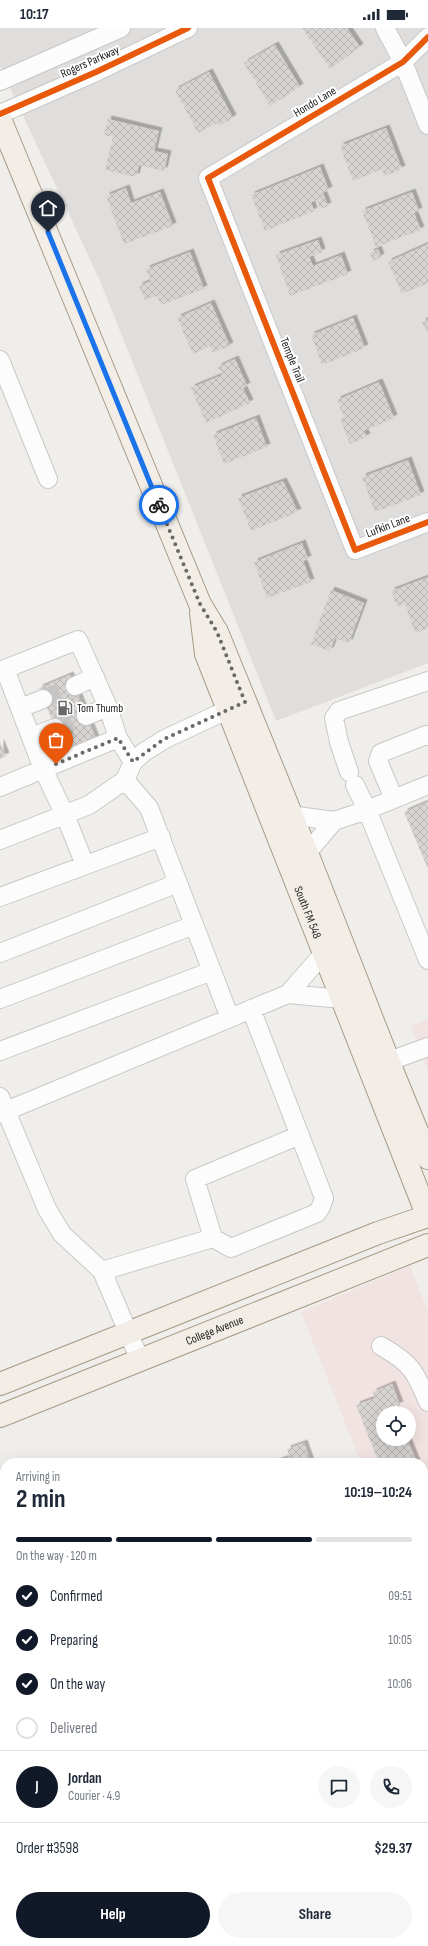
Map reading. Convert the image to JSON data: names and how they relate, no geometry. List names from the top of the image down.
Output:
{
  "streets": {
    "main road": ["South FM 548", "College Avenue"],
    "street": [
      "Rogers Parkway",
      "Hondo Lane",
      "Temple Trail",
      "Lufkin Lane"
    ]
  },
  "crossings": [
    ["Hondo Lane", "Temple Trail"],
    ["Temple Trail", "Lufkin Lane"]
  ],
  "places": {
    "fuel station": ["Tom Thumb"]
  },
  "page": {
    "status": "10:17",
    "heading": ["2 min", "Arriving in", "10:19–10:24"],
    "panel": [
      "Jordan",
      "Courier · 4.9",
      "Order #3598",
      "$29.37"
    ],
    "bar": "On the way · 120 m",
    "list": [
      ["Confirmed", "09:51"],
      ["Preparing", "10:05"],
      ["On the way", "10:06"],
      "Delivered"
    ],
    "round": "J",
    "buttons": ["Help", "Share"]
  }
}
